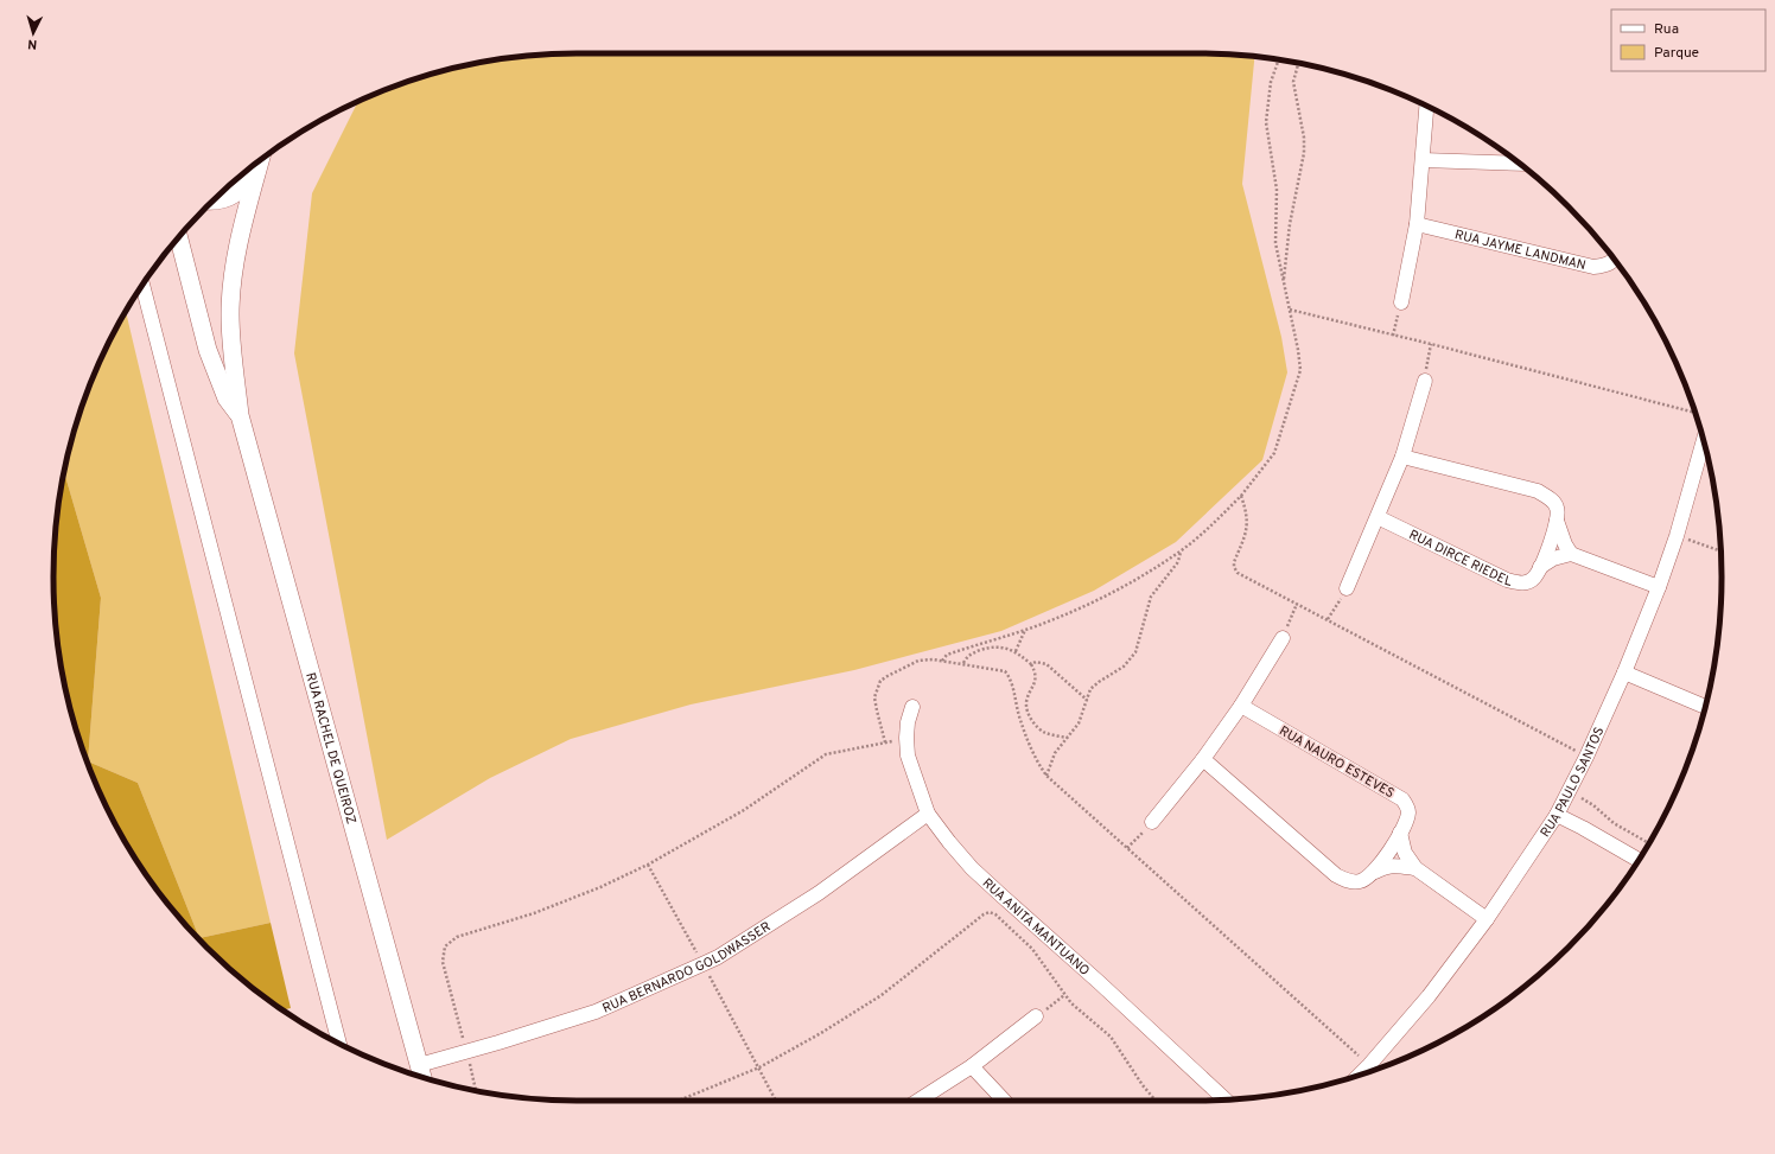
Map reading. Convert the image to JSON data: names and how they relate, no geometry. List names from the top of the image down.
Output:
{
  "streets": {
    "street": [
      "RUA JAYME LANDMAN",
      "RUA DIRCE RIEDEL",
      "RUA RACHEL DE QUEIROZ",
      "RUA NAURO ESTEVES",
      "RUA PAULO SANTOS",
      "RUA ANITA MANTUANO",
      "RUA BERNARDO GOLDWASSER"
    ]
  },
  "crossings": [
    ["RUA RACHEL DE QUEIROZ", "RUA BERNARDO GOLDWASSER"],
    ["RUA ANITA MANTUANO", "RUA BERNARDO GOLDWASSER"]
  ],
  "legend": ["Rua", "Parque"],
  "north": "bottom"
}
